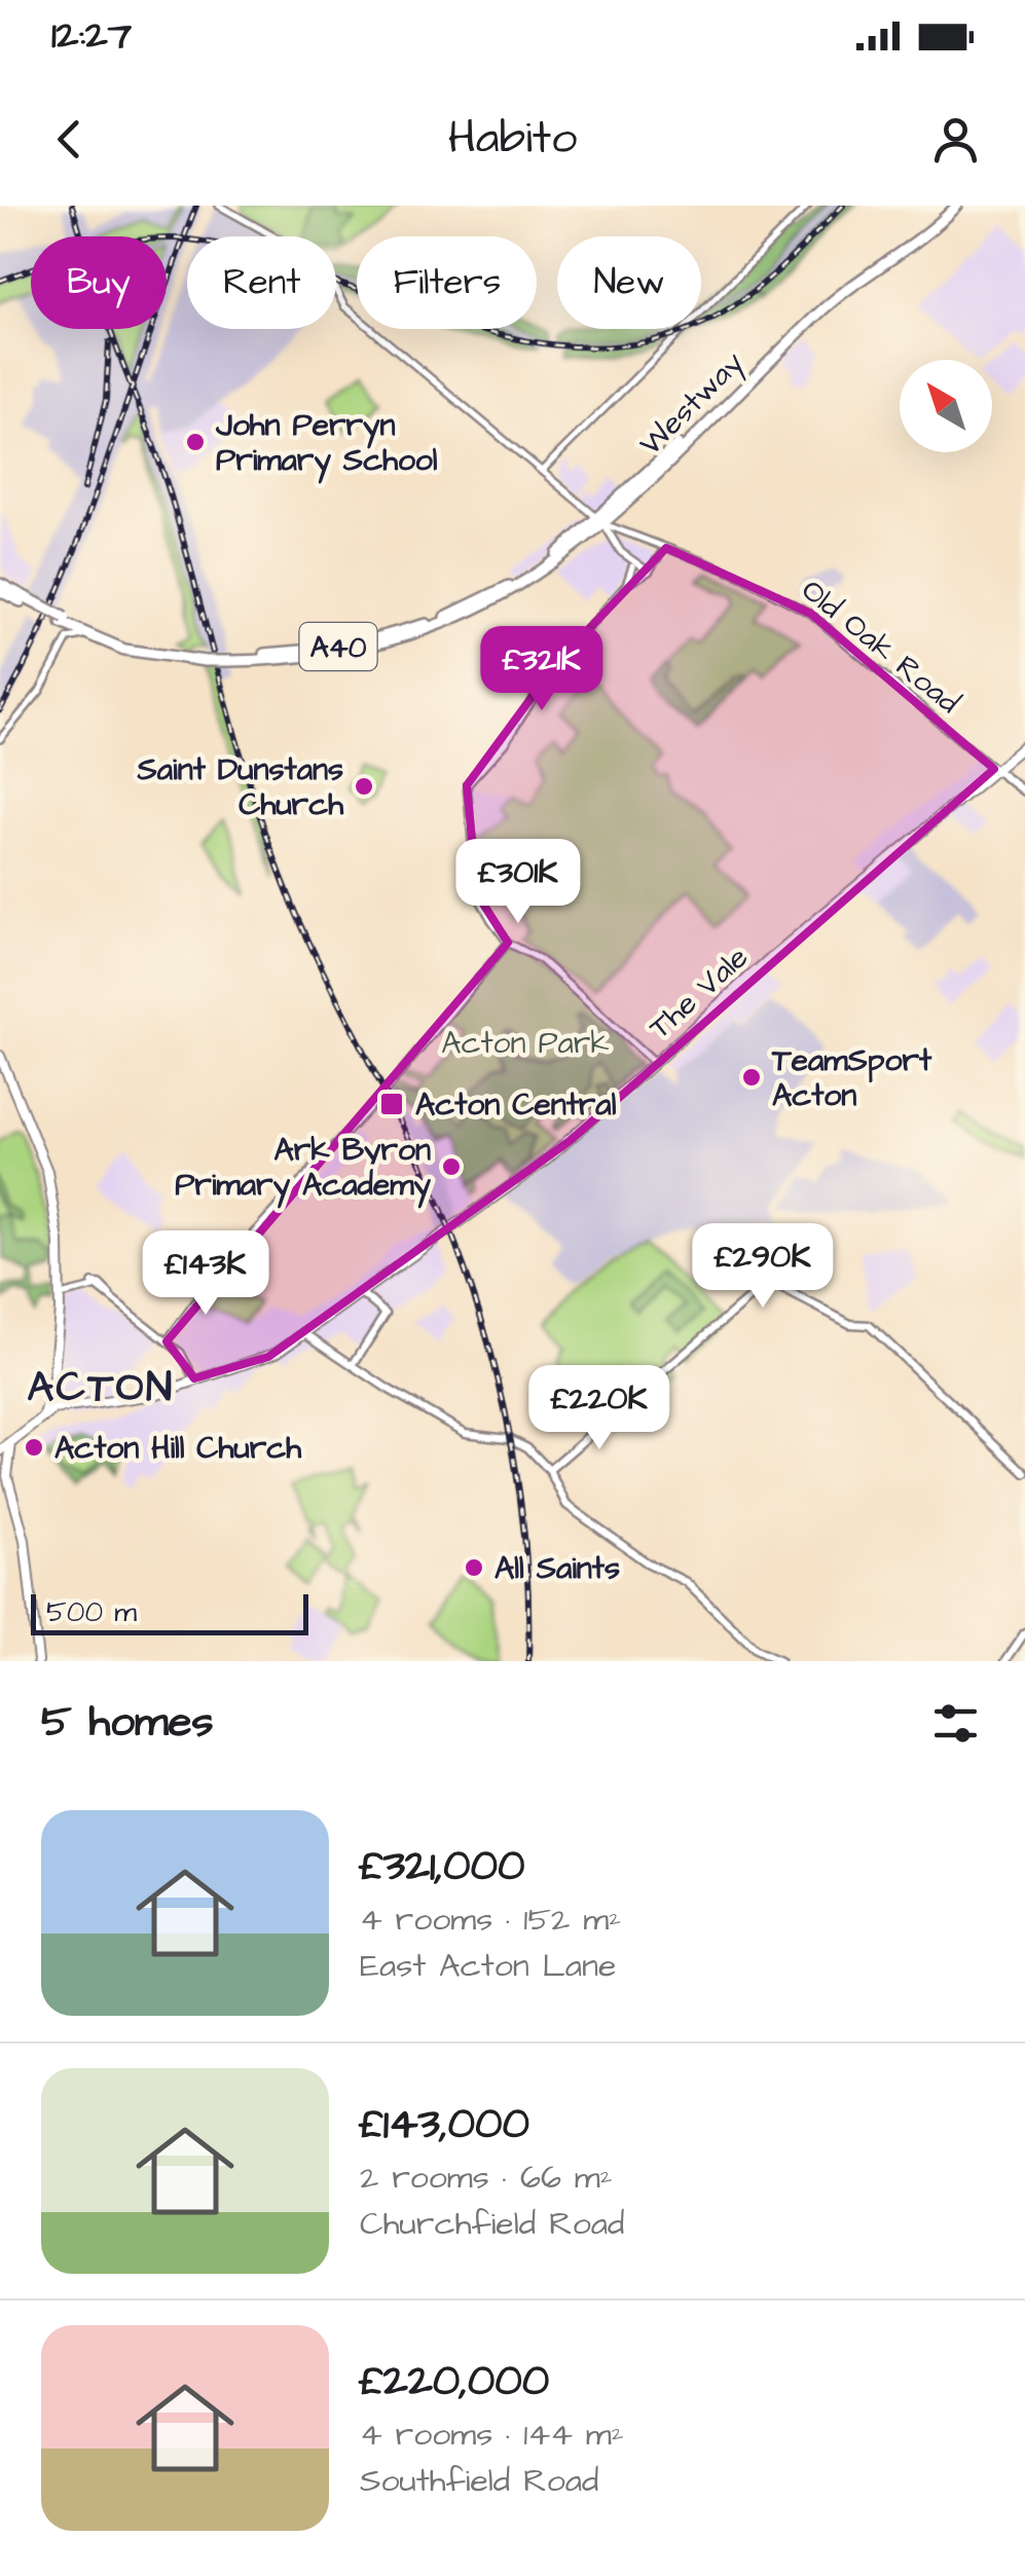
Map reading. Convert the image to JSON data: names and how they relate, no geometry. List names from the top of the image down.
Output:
{
  "streets": {
    "highway": ["Westway", "A40"],
    "main road": ["The Vale"],
    "street": ["Old Oak Road"]
  },
  "crossings": [
    ["Westway", "Old Oak Road"],
    ["Westway", "A40"],
    ["Old Oak Road", "A40"],
    ["Old Oak Road", "The Vale"]
  ],
  "districts": ["ACTON"],
  "parks": ["Acton Park"],
  "places": {
    "other": [
      "John Perryn Primary School",
      "Saint Dunstans Church",
      "TeamSport Acton",
      "Ark Byron Primary Academy",
      "Acton Hill Church",
      "All Saints"
    ],
    "transit": ["Acton Central"]
  },
  "scale_bar": "500 m",
  "north": "top left",
  "page": {
    "status": "12:27",
    "header": "Habito",
    "chip": [
      "Buy",
      "Rent",
      "Filters",
      "New"
    ],
    "price": [
      "£321K",
      "£301K",
      "£290K",
      "£143K",
      "£220K"
    ],
    "scale": "500 m",
    "heading": "5 homes",
    "list": [
      {
        "name": "£321,000",
        "note": "4 rooms · 152 m² · East Acton Lane"
      },
      {
        "name": "£143,000",
        "note": "2 rooms · 66 m² · Churchfield Road"
      },
      {
        "name": "£220,000",
        "note": "4 rooms · 144 m² · Southfield Road"
      }
    ]
  }
}
